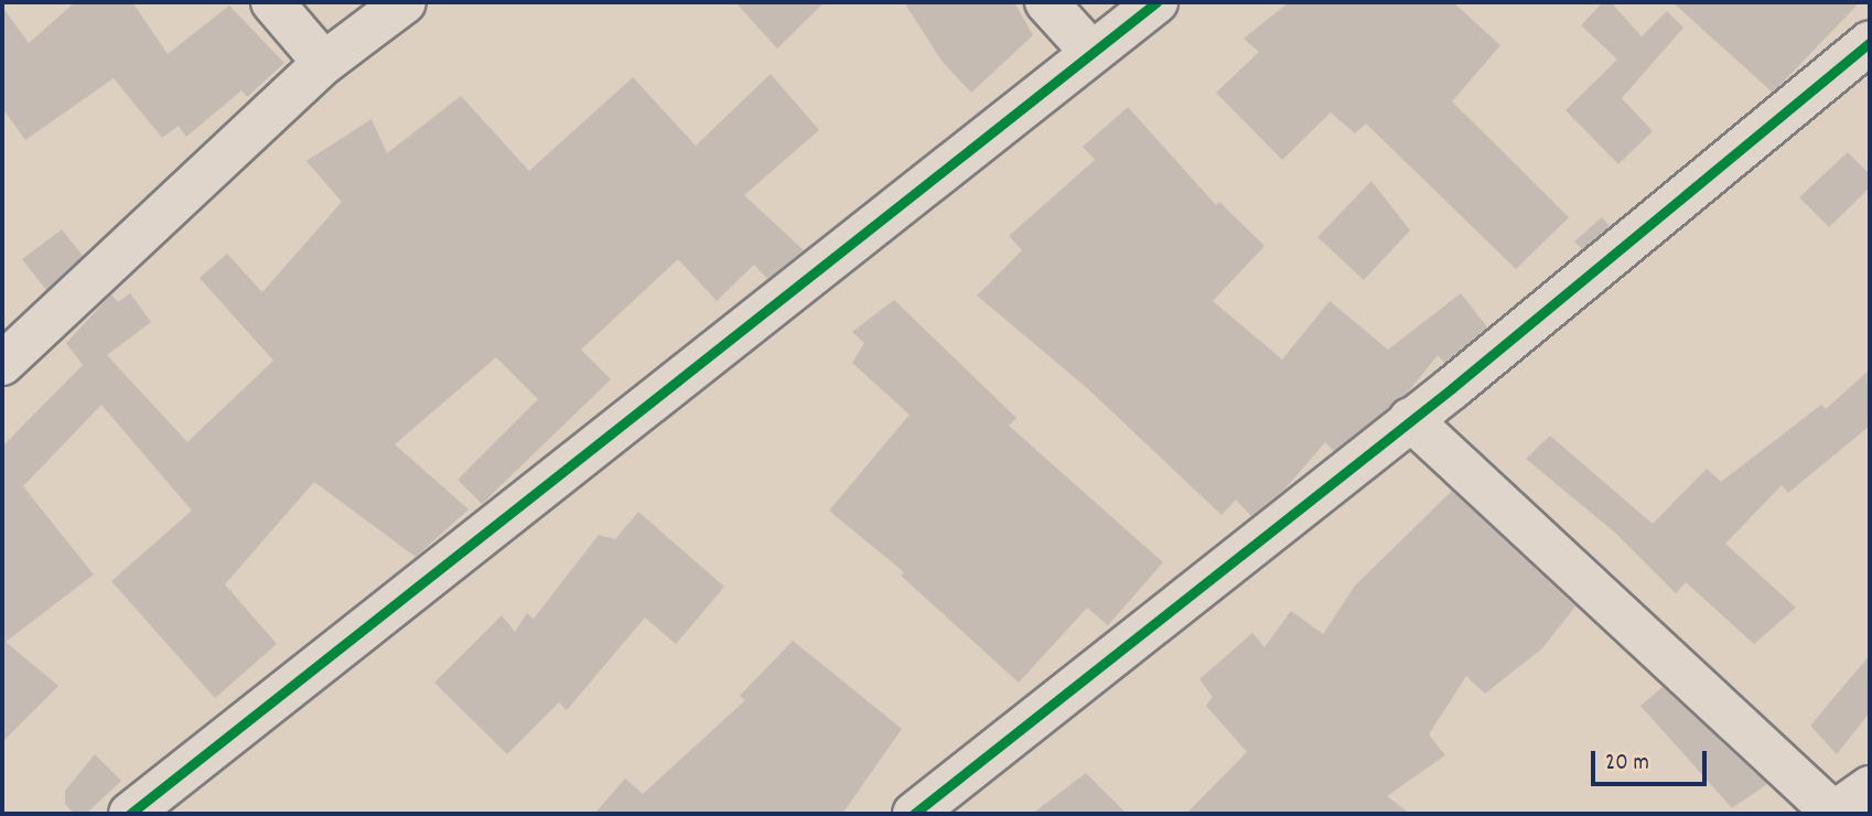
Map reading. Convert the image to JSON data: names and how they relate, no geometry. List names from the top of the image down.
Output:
{
  "scale_bar": "20 m"
}
